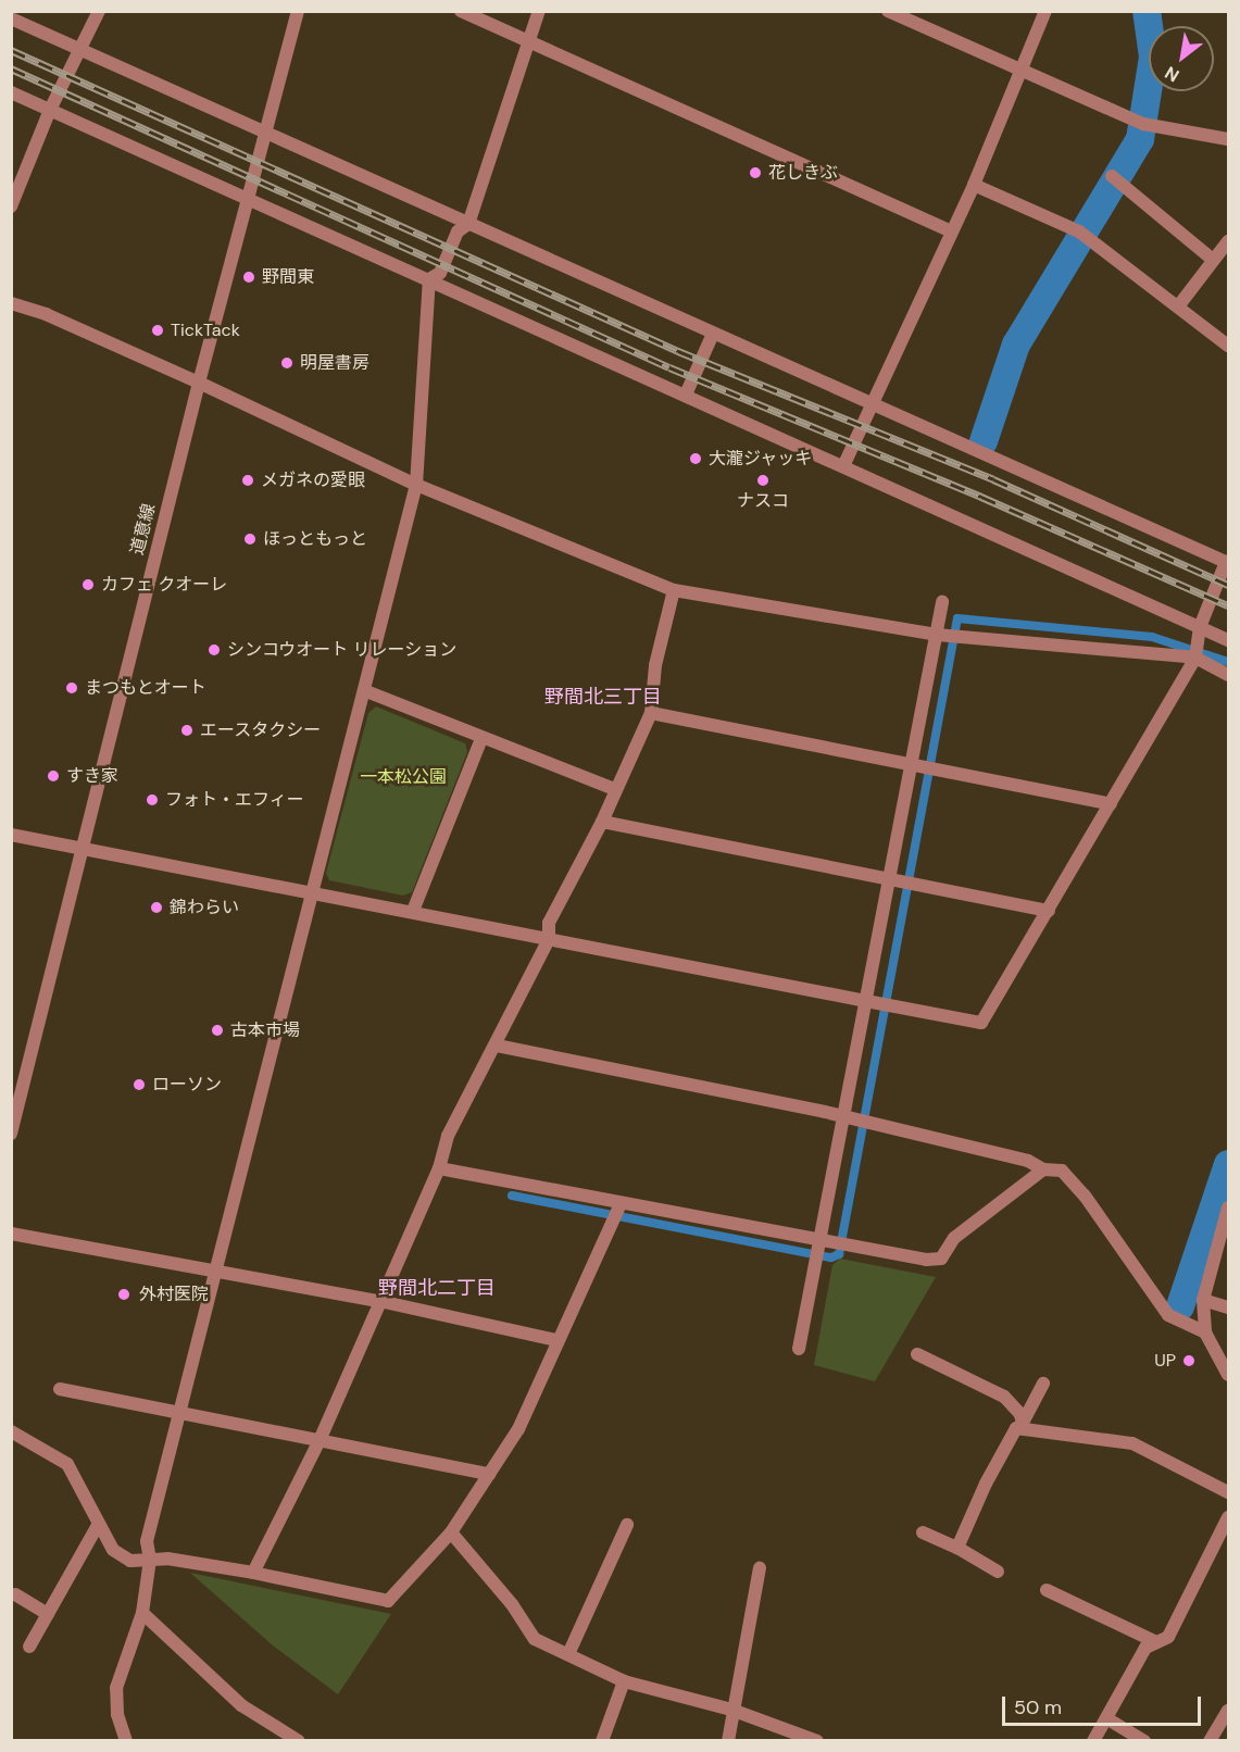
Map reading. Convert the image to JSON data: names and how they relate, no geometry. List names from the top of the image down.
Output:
{
  "streets": {
    "street": ["道意線"]
  },
  "districts": ["野間北三丁目", "野間北二丁目"],
  "parks": ["一本松公園"],
  "places": [
    "花しきぶ",
    "野間東",
    "TickTack",
    "明屋書房",
    "大瀧ジャッキ",
    "メガネの愛眼",
    "ナスコ",
    "ほっともっと",
    "カフェ クオーレ",
    "シンコウオート リレーション",
    "まつもとオート",
    "エースタクシー",
    "すき家",
    "フォト・エフィー",
    "錦わらい",
    "古本市場",
    "ローソン",
    "外村医院",
    "UP"
  ],
  "scale_bar": "50 m",
  "north": "bottom left"
}
